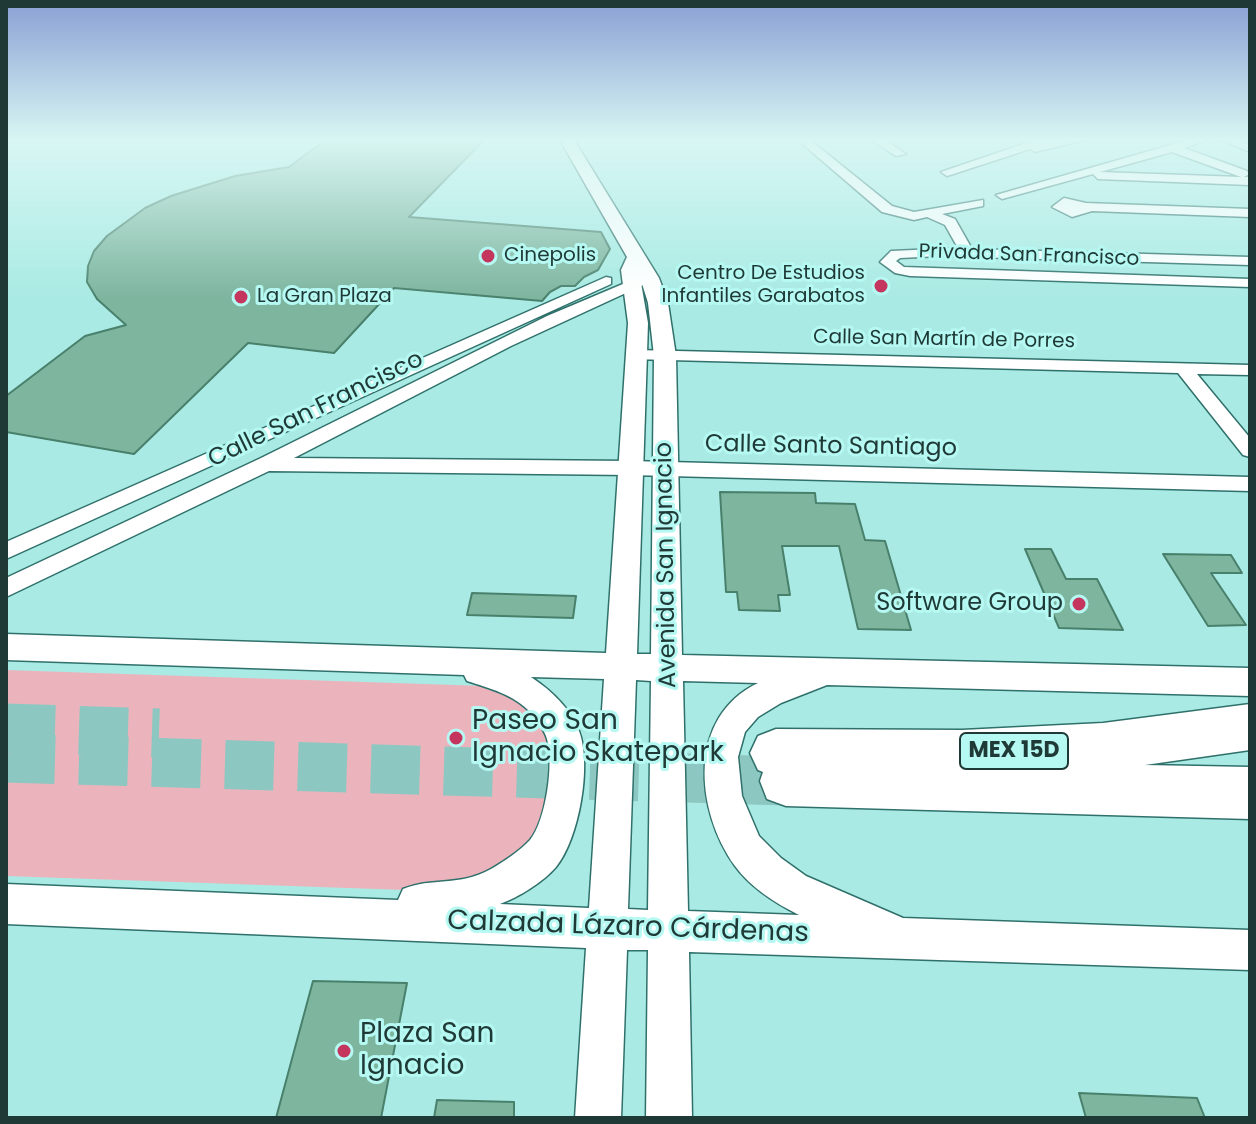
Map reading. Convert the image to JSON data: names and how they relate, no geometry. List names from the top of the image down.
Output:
{
  "streets": {
    "highway": ["MEX 15D"],
    "street": [
      "Privada San Francisco",
      "Calle San Martín de Porres",
      "Calle San Francisco",
      "Calle Santo Santiago",
      "Avenida San Ignacio",
      "Calzada Lázaro Cárdenas"
    ]
  },
  "crossings": [
    ["Calle San Martín de Porres", "Avenida San Ignacio"],
    ["Calle San Francisco", "Calle Santo Santiago"],
    ["Calle San Francisco", "Avenida San Ignacio"],
    ["Calle Santo Santiago", "Avenida San Ignacio"],
    ["Avenida San Ignacio", "Calzada Lázaro Cárdenas"]
  ],
  "places": [
    "Cinepolis",
    "Centro De Estudios Infantiles Garabatos",
    "La Gran Plaza",
    "Software Group",
    "Paseo San Ignacio Skatepark",
    "Plaza San Ignacio"
  ]
}
